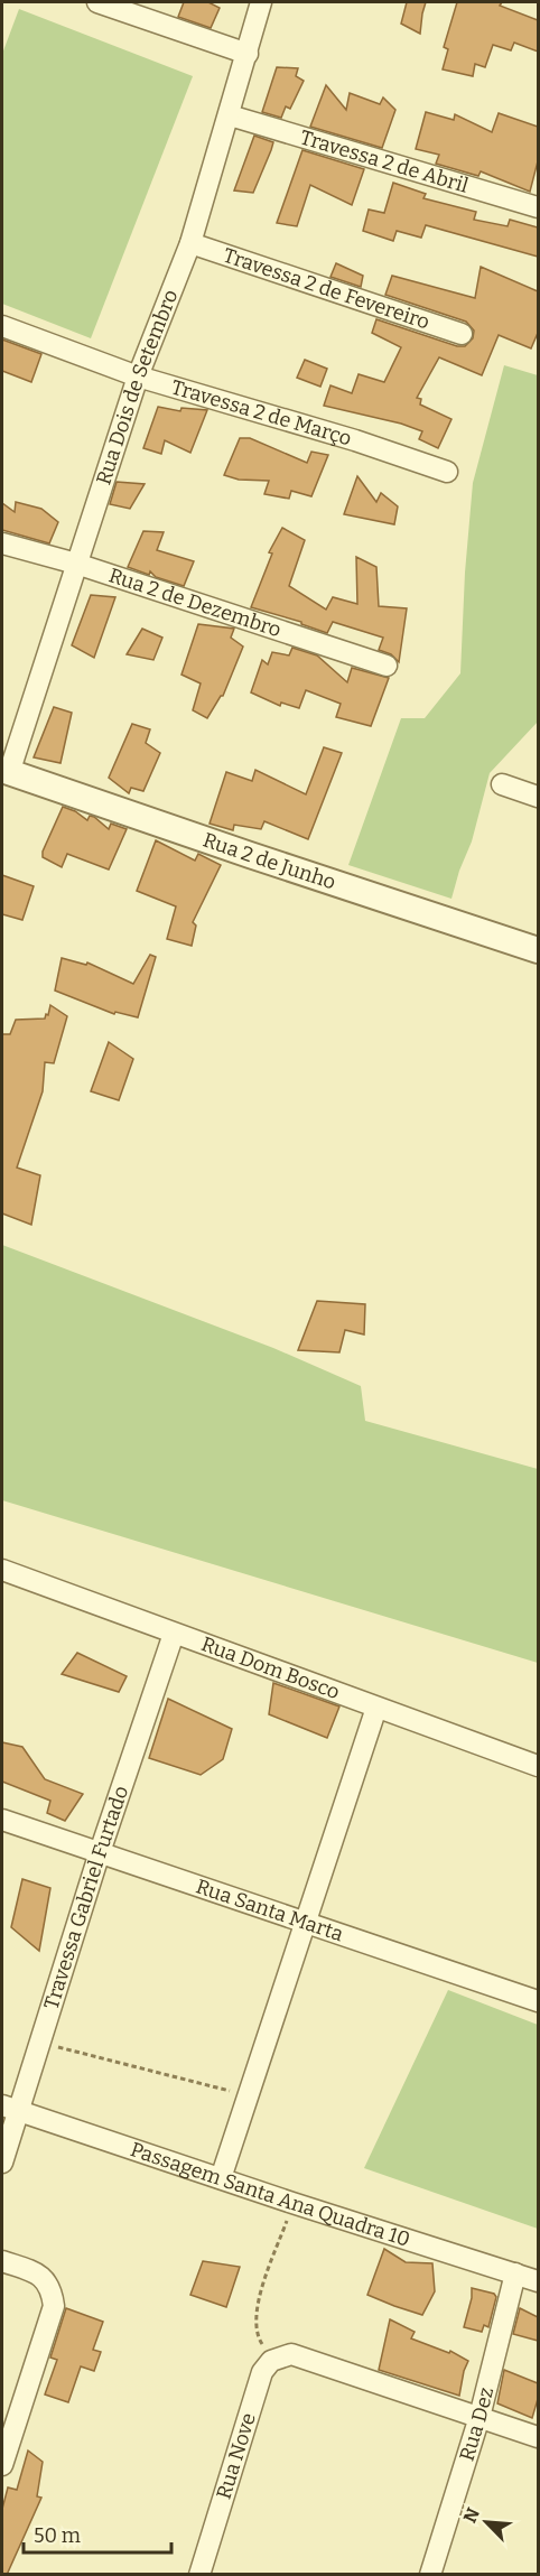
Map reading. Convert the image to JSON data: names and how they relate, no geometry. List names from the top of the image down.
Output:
{
  "streets": {
    "street": [
      "Travessa 2 de Abril",
      "Travessa 2 de Fevereiro",
      "Rua Dois de Setembro",
      "Travessa 2 de Março",
      "Rua 2 de Dezembro",
      "Rua 2 de Junho",
      "Rua Dom Bosco",
      "Travessa Gabriel Furtado",
      "Rua Santa Marta",
      "Passagem Santa Ana Quadra 10",
      "Rua Dez",
      "Rua Nove"
    ]
  },
  "crossings": [
    ["Travessa 2 de Abril", "Rua Dois de Setembro"],
    ["Travessa 2 de Fevereiro", "Rua Dois de Setembro"],
    ["Rua Dois de Setembro", "Travessa 2 de Março"],
    ["Rua Dois de Setembro", "Rua 2 de Dezembro"],
    ["Rua Dois de Setembro", "Rua 2 de Junho"],
    ["Rua Dom Bosco", "Travessa Gabriel Furtado"],
    ["Travessa Gabriel Furtado", "Rua Santa Marta"],
    ["Travessa Gabriel Furtado", "Passagem Santa Ana Quadra 10"],
    ["Passagem Santa Ana Quadra 10", "Rua Dez"]
  ],
  "scale_bar": "50 m",
  "north": "top left"
}
